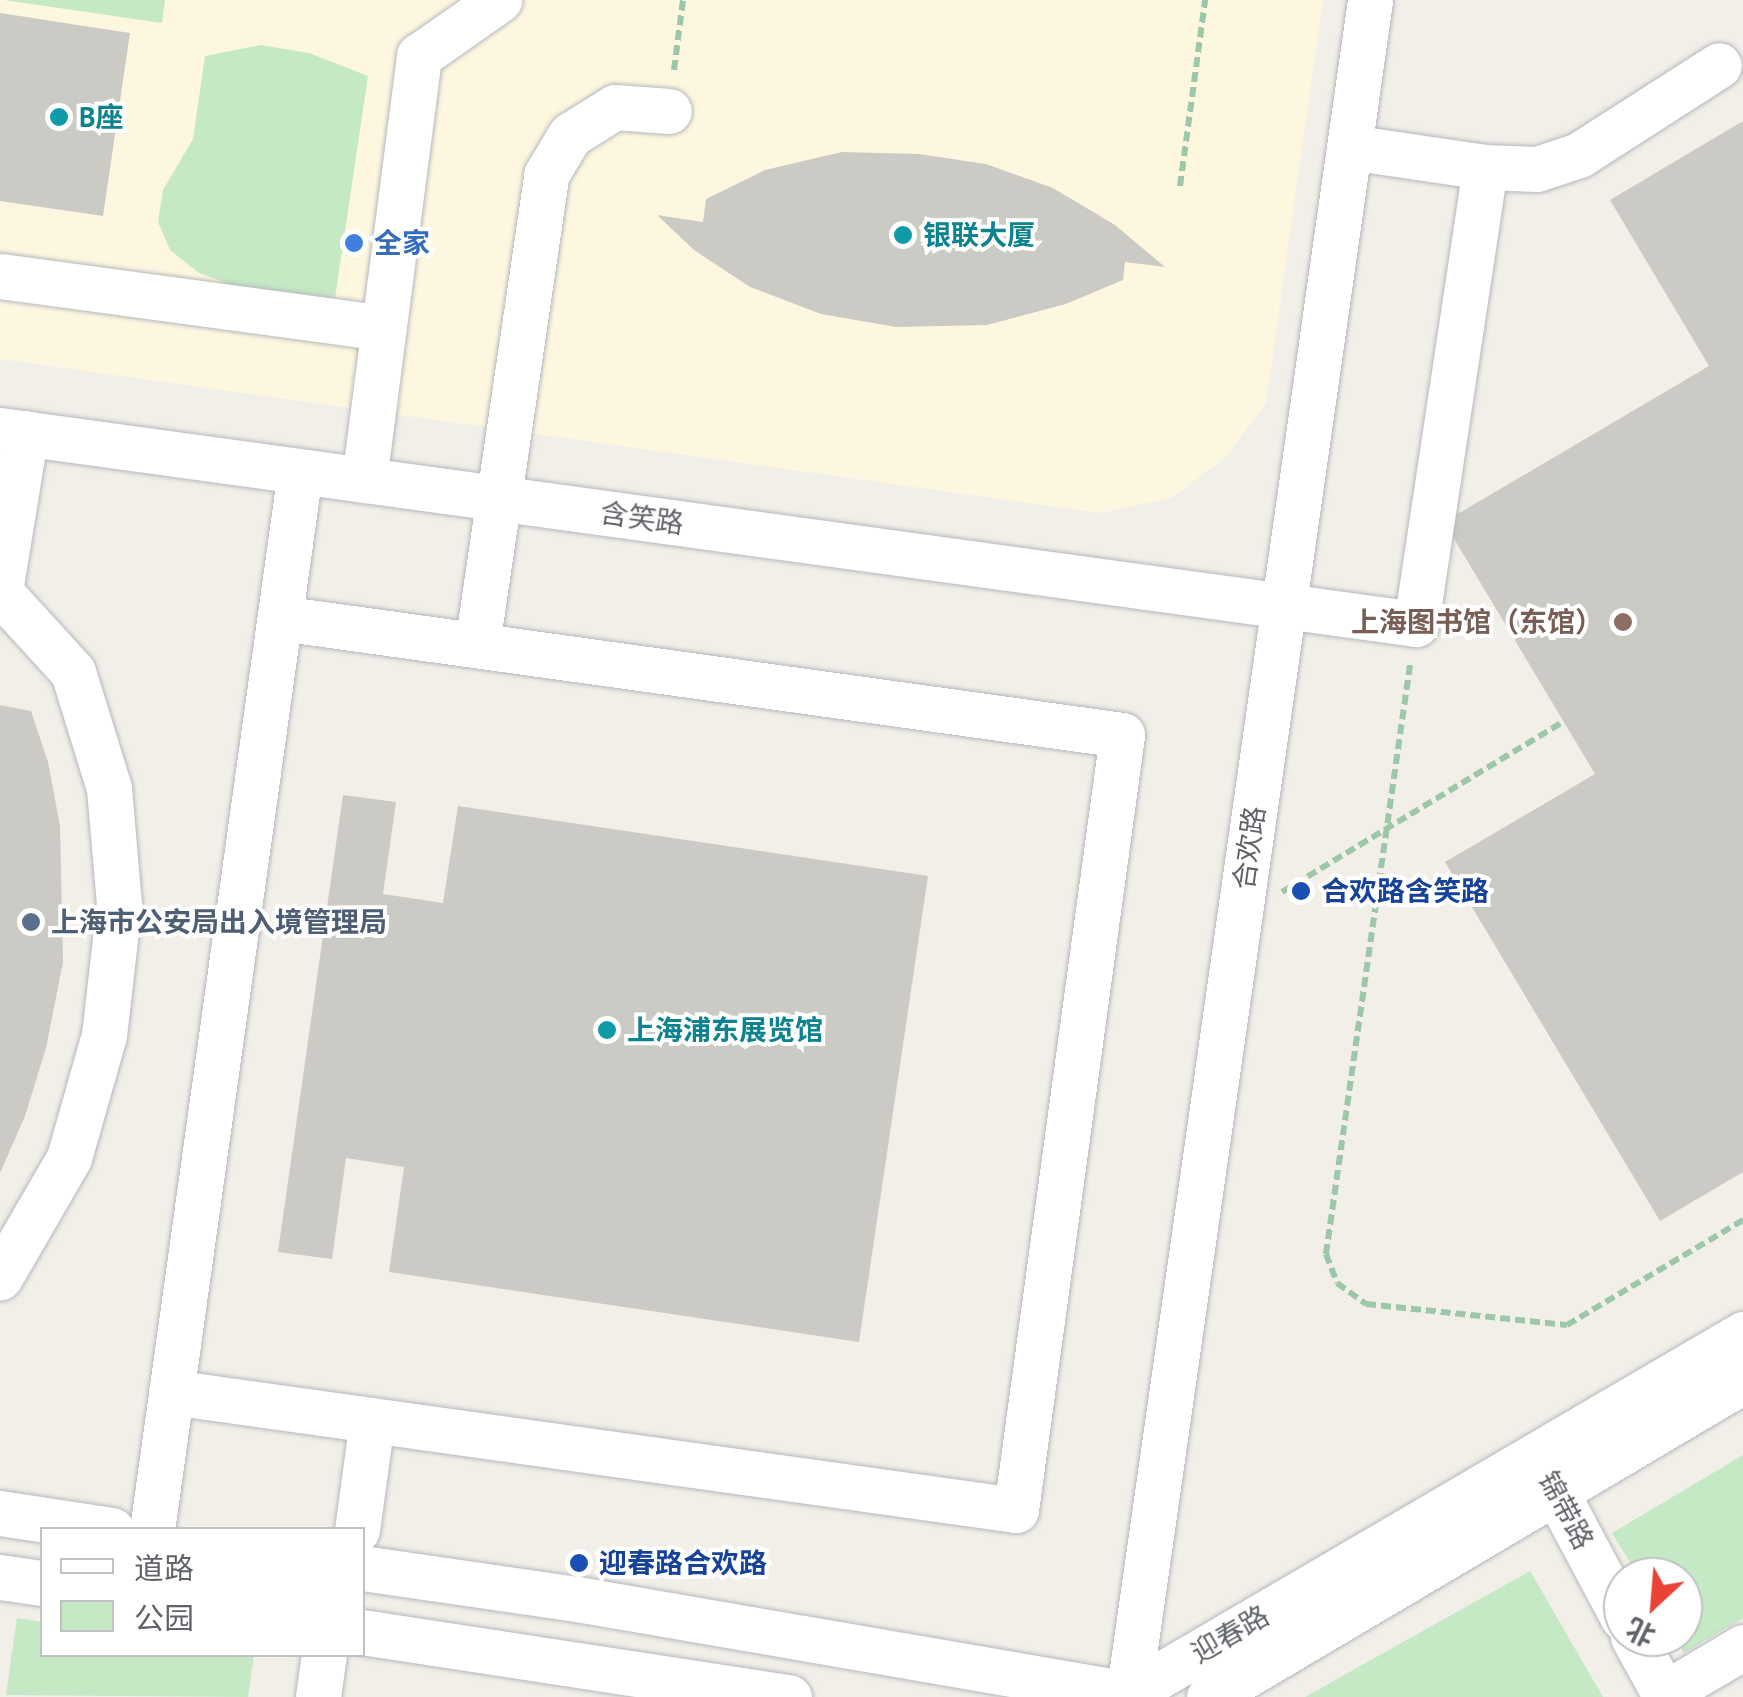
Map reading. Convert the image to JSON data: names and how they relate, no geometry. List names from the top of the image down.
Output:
{
  "streets": {
    "street": [
      "含笑路",
      "合欢路",
      "锦带路",
      "迎春路"
    ]
  },
  "crossings": [
    ["含笑路", "合欢路"],
    ["合欢路", "迎春路"],
    ["锦带路", "迎春路"]
  ],
  "places": [
    "B座",
    "银联大厦",
    "全家",
    "上海图书馆（东馆）",
    "合欢路含笑路",
    "上海市公安局出入境管理局",
    "上海浦东展览馆",
    "迎春路合欢路"
  ],
  "legend": ["道路", "公园"],
  "north": "bottom left"
}
